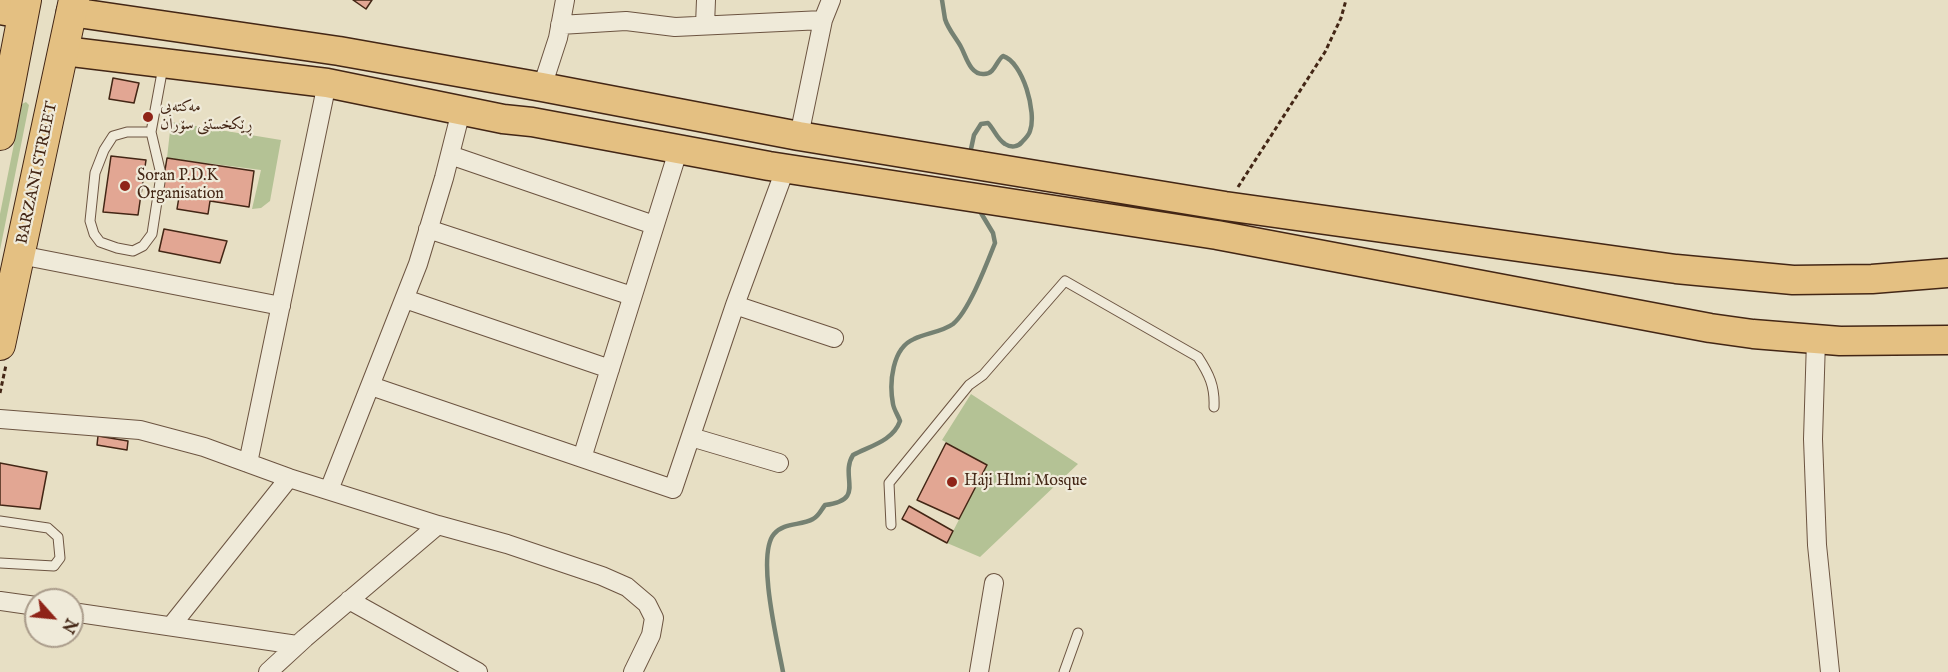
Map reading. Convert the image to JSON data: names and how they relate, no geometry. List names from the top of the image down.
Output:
{
  "streets": {
    "highway": ["BARZANI STREET"]
  },
  "places": ["مەکتەبی ڕێکخستنی سۆران", "Soran P.D.K Organisation", "Haji Hlmi Mosque"],
  "north": "bottom right"
}
